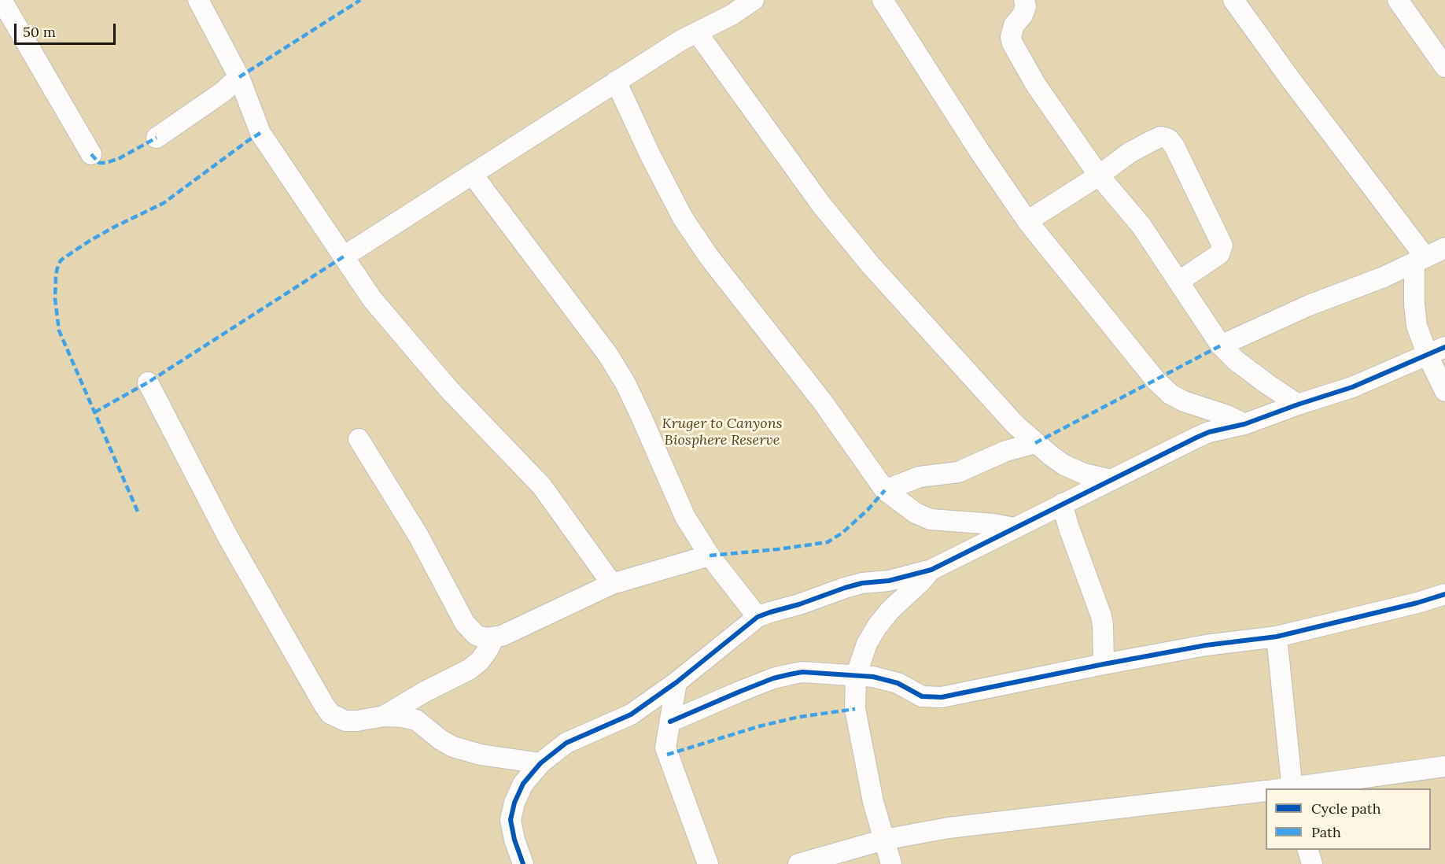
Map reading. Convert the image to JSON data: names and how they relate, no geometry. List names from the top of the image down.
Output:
{
  "parks": ["Kruger to Canyons Biosphere Reserve"],
  "legend": ["Cycle path", "Path"],
  "scale_bar": "50 m"
}
